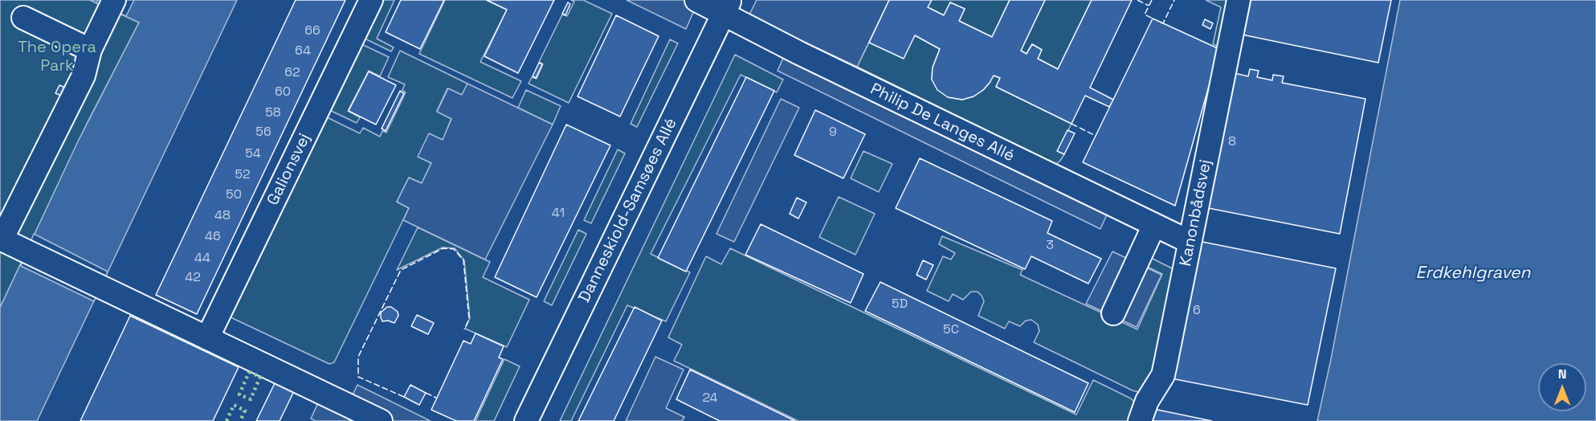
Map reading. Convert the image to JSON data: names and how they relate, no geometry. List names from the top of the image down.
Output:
{
  "streets": {
    "street": [
      "Philip De Langes Allé",
      "Galionsvej",
      "Danneskiold-Samsøes Allé",
      "Kanonbådsvej"
    ]
  },
  "crossings": [
    ["Philip De Langes Allé", "Danneskiold-Samsøes Allé"],
    ["Philip De Langes Allé", "Kanonbådsvej"]
  ],
  "water": ["Erdkehlgraven"],
  "parks": ["The Opera Park"],
  "house_numbers": [
    "66",
    "64",
    "62",
    "60",
    "58",
    "56",
    "9",
    "8",
    "54",
    "52",
    "50",
    "41",
    "48",
    "46",
    "3",
    "44",
    "42",
    "5D",
    "6",
    "5C",
    "24"
  ],
  "north": "top"
}
